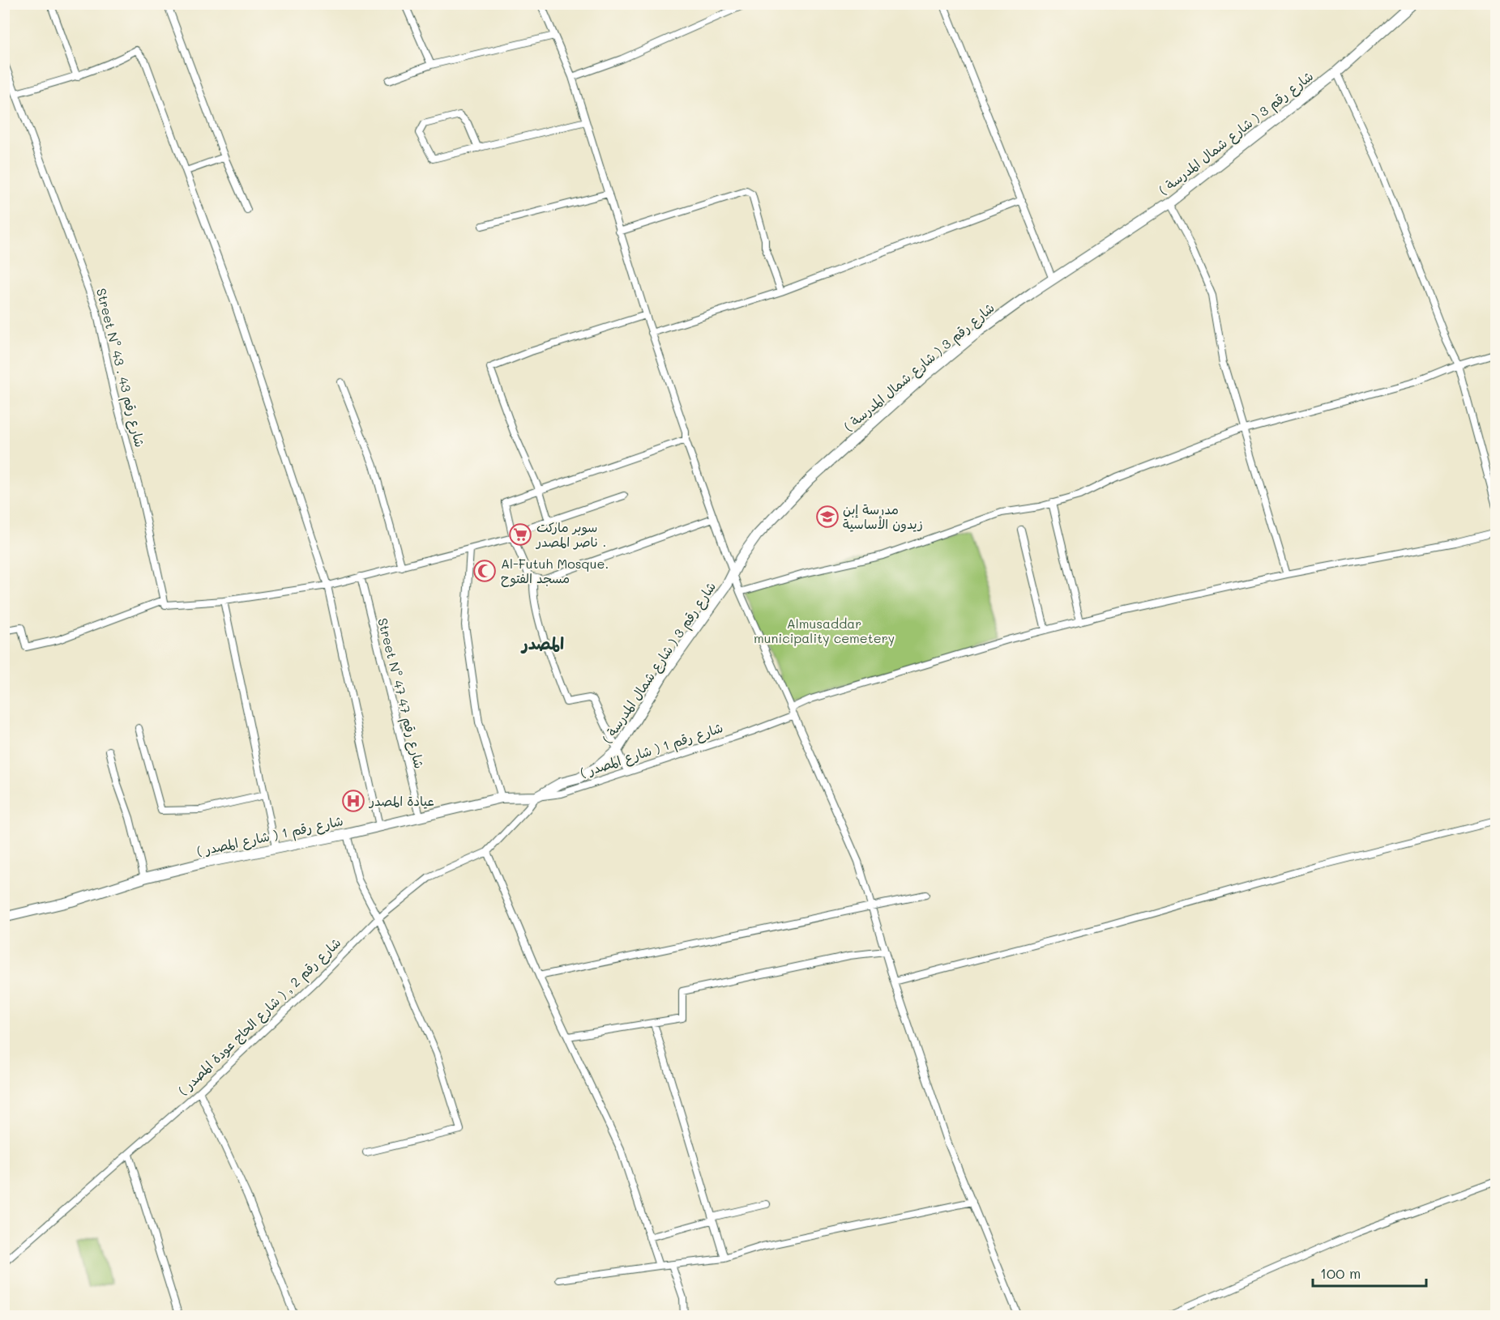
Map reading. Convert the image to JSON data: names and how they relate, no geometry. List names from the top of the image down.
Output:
{
  "streets": {
    "street": [
      "شارع رقم 3 ( شارع شمال المدرسة )",
      "Street N° 43 . شارع رقم 43",
      "Street N° 47 شارع رقم 47",
      "شارع رقم 1 ( شارع المصدر )",
      "شارع رقم 2 , ( شارع الحاج عودة المصدر )"
    ]
  },
  "crossings": [
    ["شارع رقم 3 ( شارع شمال المدرسة )", "شارع رقم 1 ( شارع المصدر )"],
    ["شارع رقم 3 ( شارع شمال المدرسة )", "شارع رقم 2 , ( شارع الحاج عودة المصدر )"],
    ["Street N° 47 شارع رقم 47", "شارع رقم 1 ( شارع المصدر )"],
    ["شارع رقم 1 ( شارع المصدر )", "شارع رقم 2 , ( شارع الحاج عودة المصدر )"]
  ],
  "districts": ["المصدر"],
  "parks": ["Almusaddar municipality cemetery"],
  "places": {
    "school or university": ["مدرسة إبن زيدون الأساسية"],
    "supermarket": ["سوبر ماركت ناصر المصدر ."],
    "mosque": ["Al-Futuh Mosque. مسجد الفتوح"],
    "hospital": ["عيادة المصدر"]
  },
  "scale_bar": "100 m"
}
